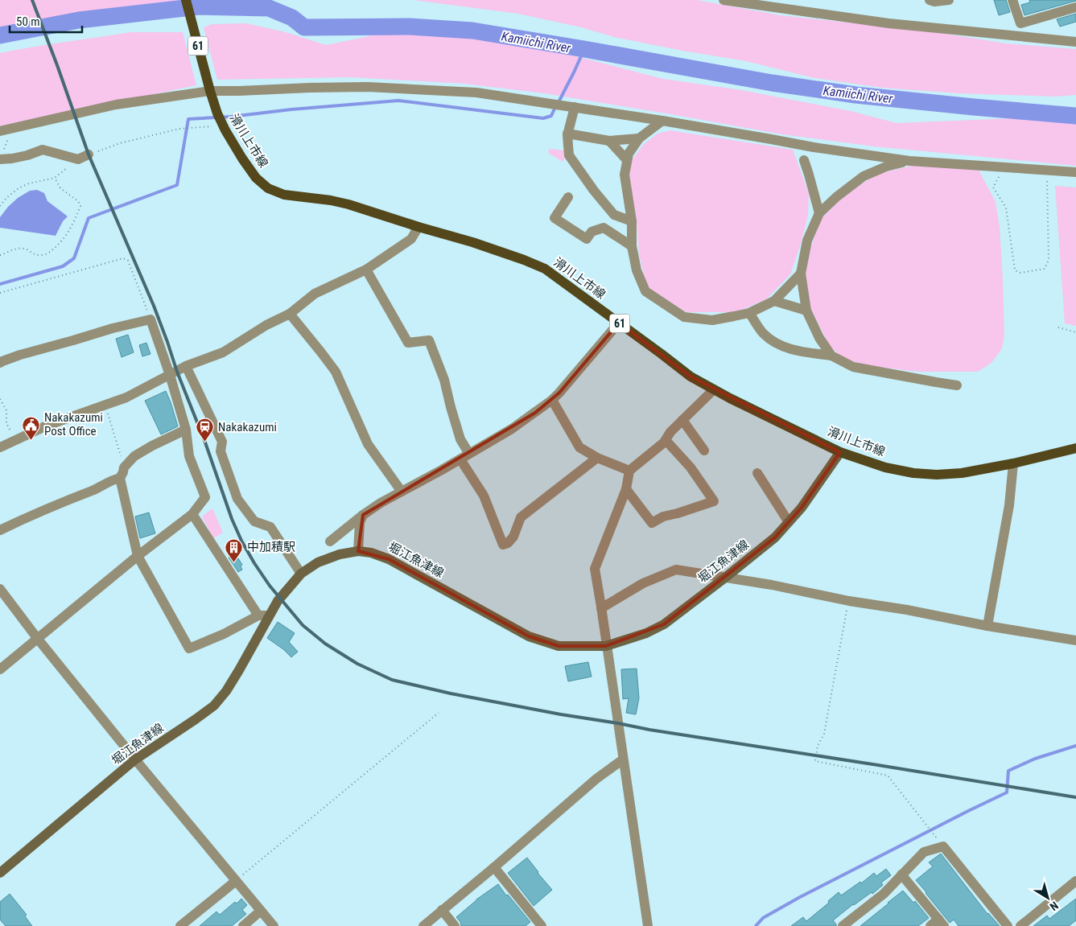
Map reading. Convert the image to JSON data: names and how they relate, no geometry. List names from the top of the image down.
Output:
{
  "streets": {
    "main road": ["61", "滑川上市線", "堀江魚津線"]
  },
  "crossings": [
    ["滑川上市線", "堀江魚津線"]
  ],
  "water": ["Kamiichi River"],
  "places": {
    "public building": ["Nakakazumi Post Office"],
    "station": ["Nakakazumi"],
    "building": ["中加積駅"]
  },
  "scale_bar": "50 m",
  "north": "bottom right"
}
